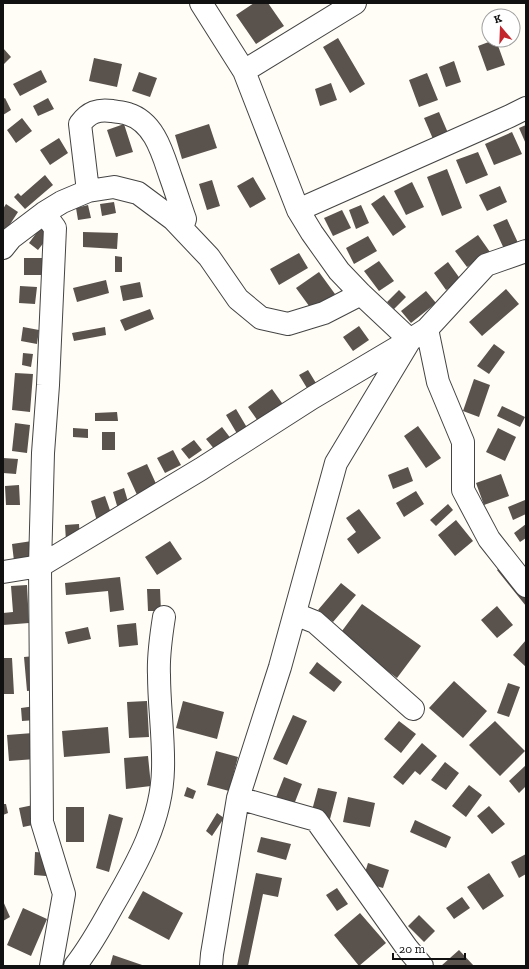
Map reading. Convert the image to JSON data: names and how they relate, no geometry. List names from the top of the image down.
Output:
{
  "scale_bar": "20 m",
  "north": "top"
}
